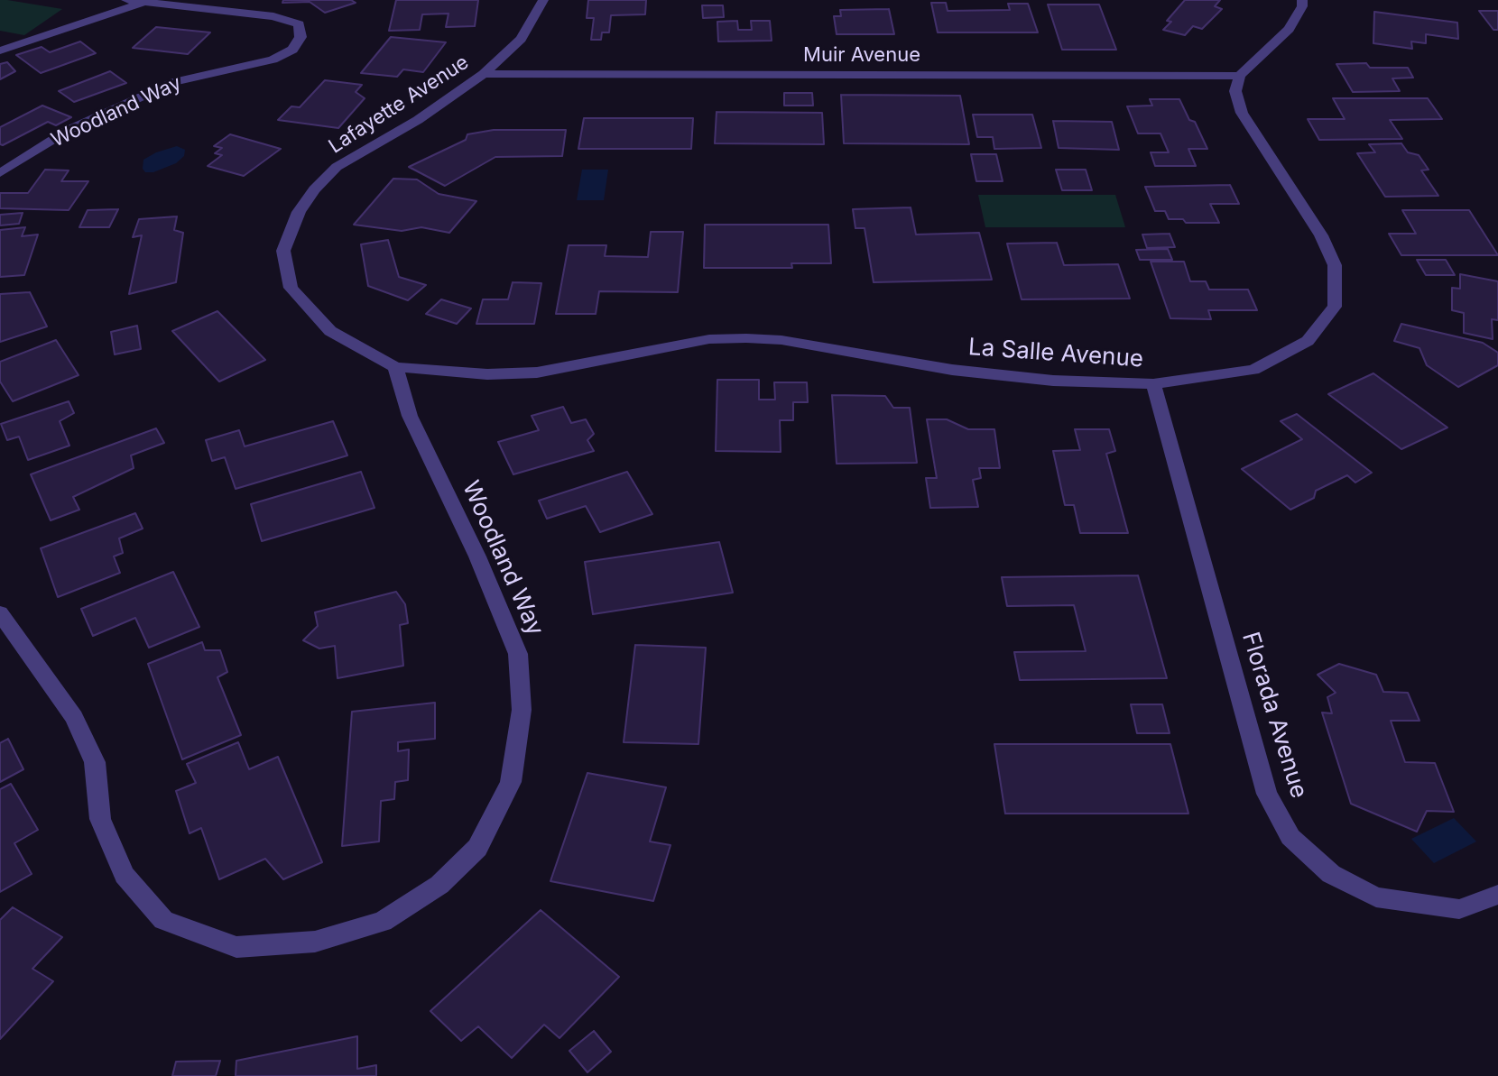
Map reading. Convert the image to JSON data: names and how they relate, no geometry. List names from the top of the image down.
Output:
{
  "streets": {
    "street": [
      "Muir Avenue",
      "Lafayette Avenue",
      "Woodland Way",
      "La Salle Avenue",
      "Florada Avenue"
    ]
  },
  "crossings": [
    ["Muir Avenue", "Lafayette Avenue"],
    ["Muir Avenue", "La Salle Avenue"],
    ["Lafayette Avenue", "Woodland Way"],
    ["Lafayette Avenue", "La Salle Avenue"],
    ["Woodland Way", "La Salle Avenue"],
    ["La Salle Avenue", "Florada Avenue"]
  ]
}
